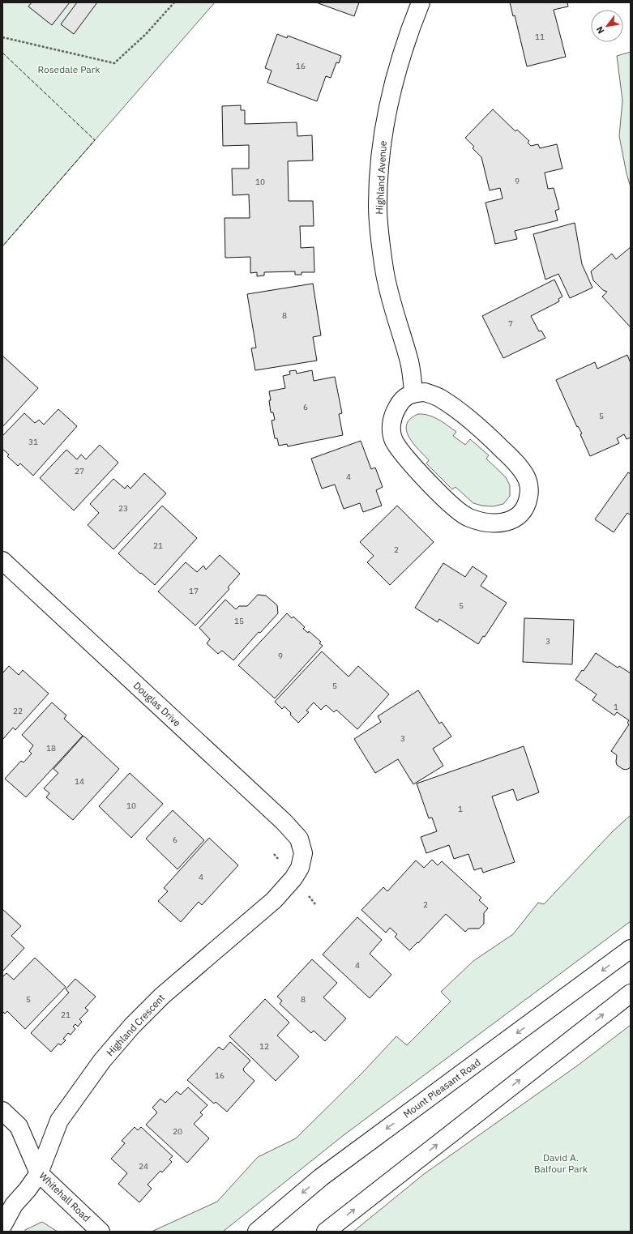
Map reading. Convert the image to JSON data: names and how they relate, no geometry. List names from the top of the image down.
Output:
{
  "streets": {
    "street": [
      "Highland Avenue",
      "Douglas Drive",
      "Highland Crescent",
      "Mount Pleasant Road",
      "Whitehall Road"
    ]
  },
  "crossings": [
    ["Douglas Drive", "Highland Crescent"],
    ["Highland Crescent", "Whitehall Road"]
  ],
  "parks": ["Rosedale Park", "David A. Balfour Park"],
  "house_numbers": [
    "11",
    "16",
    "9",
    "10",
    "8",
    "7",
    "6",
    "5",
    "31",
    "27",
    "4",
    "23",
    "21",
    "2",
    "17",
    "5",
    "15",
    "3",
    "9",
    "5",
    "1",
    "22",
    "3",
    "18",
    "14",
    "10",
    "1",
    "6",
    "4",
    "2",
    "4",
    "5",
    "8",
    "21",
    "12",
    "16",
    "20",
    "24"
  ],
  "north": "bottom left"
}
